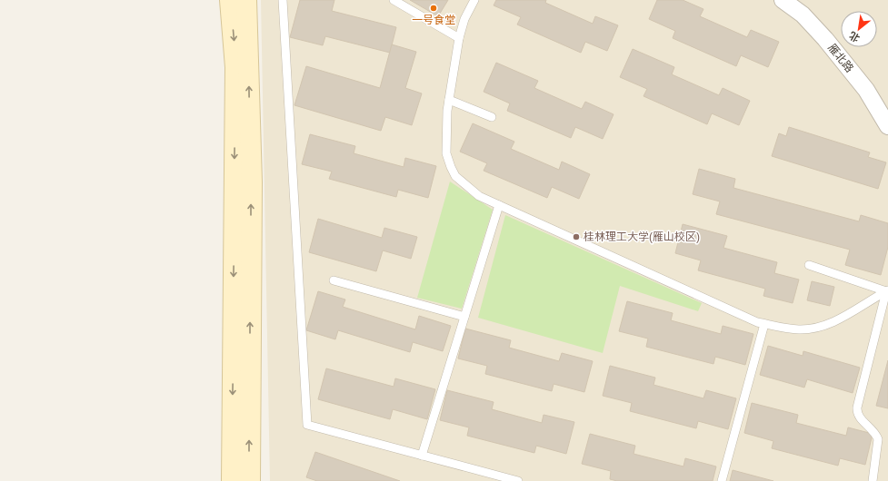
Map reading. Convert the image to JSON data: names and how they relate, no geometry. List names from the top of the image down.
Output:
{
  "streets": {
    "street": ["雁北路"]
  },
  "places": ["一号食堂", "桂林理工大学(雁山校区)"],
  "north": "bottom left"
}
